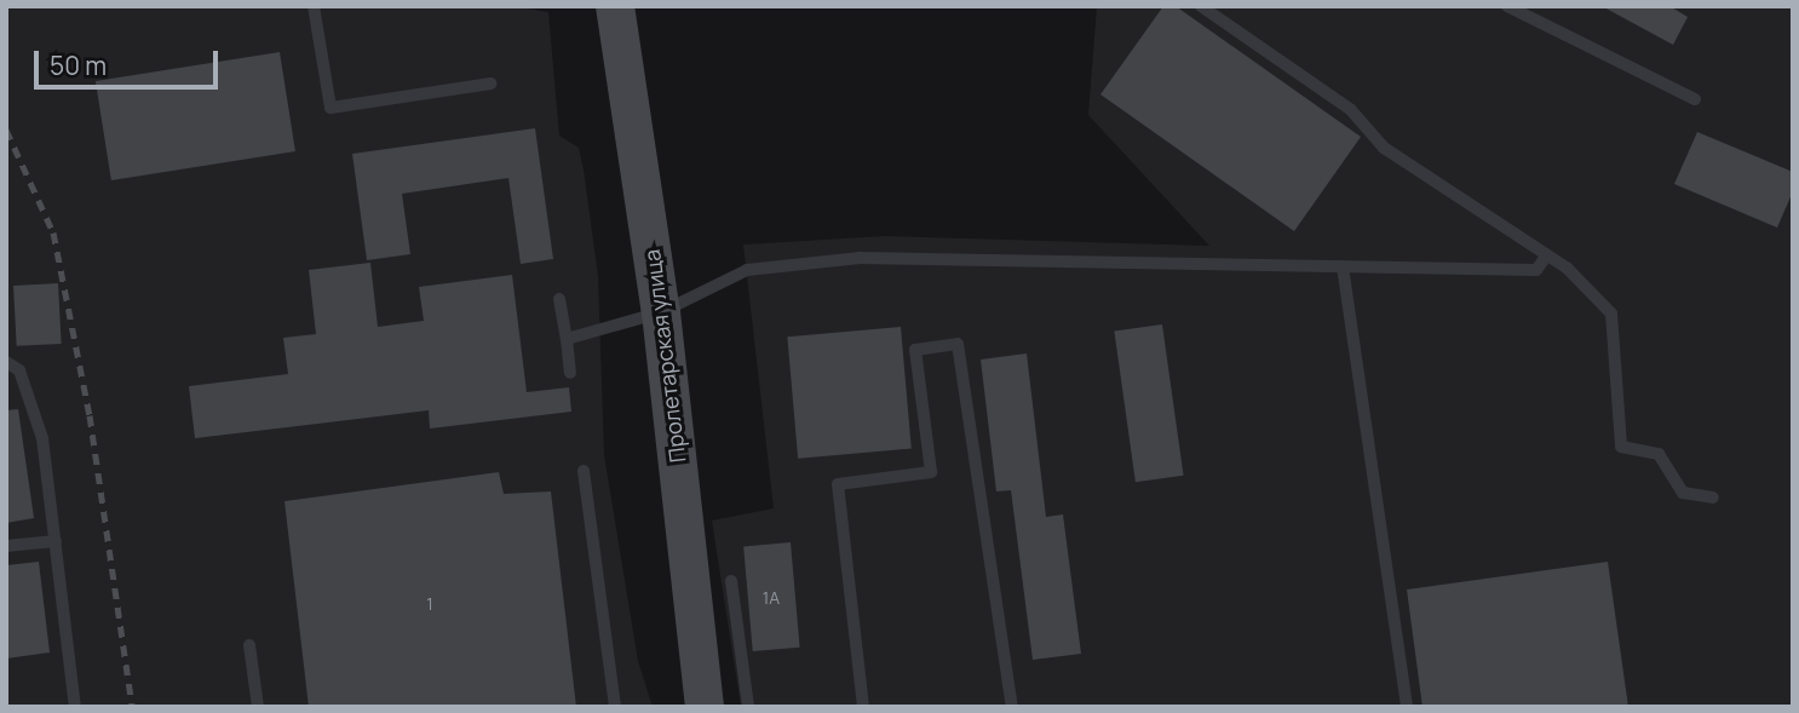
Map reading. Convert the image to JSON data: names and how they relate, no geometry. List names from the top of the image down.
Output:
{
  "streets": {
    "street": ["Пролетарская улица"]
  },
  "house_numbers": ["1А", "1"],
  "scale_bar": "50 m"
}
